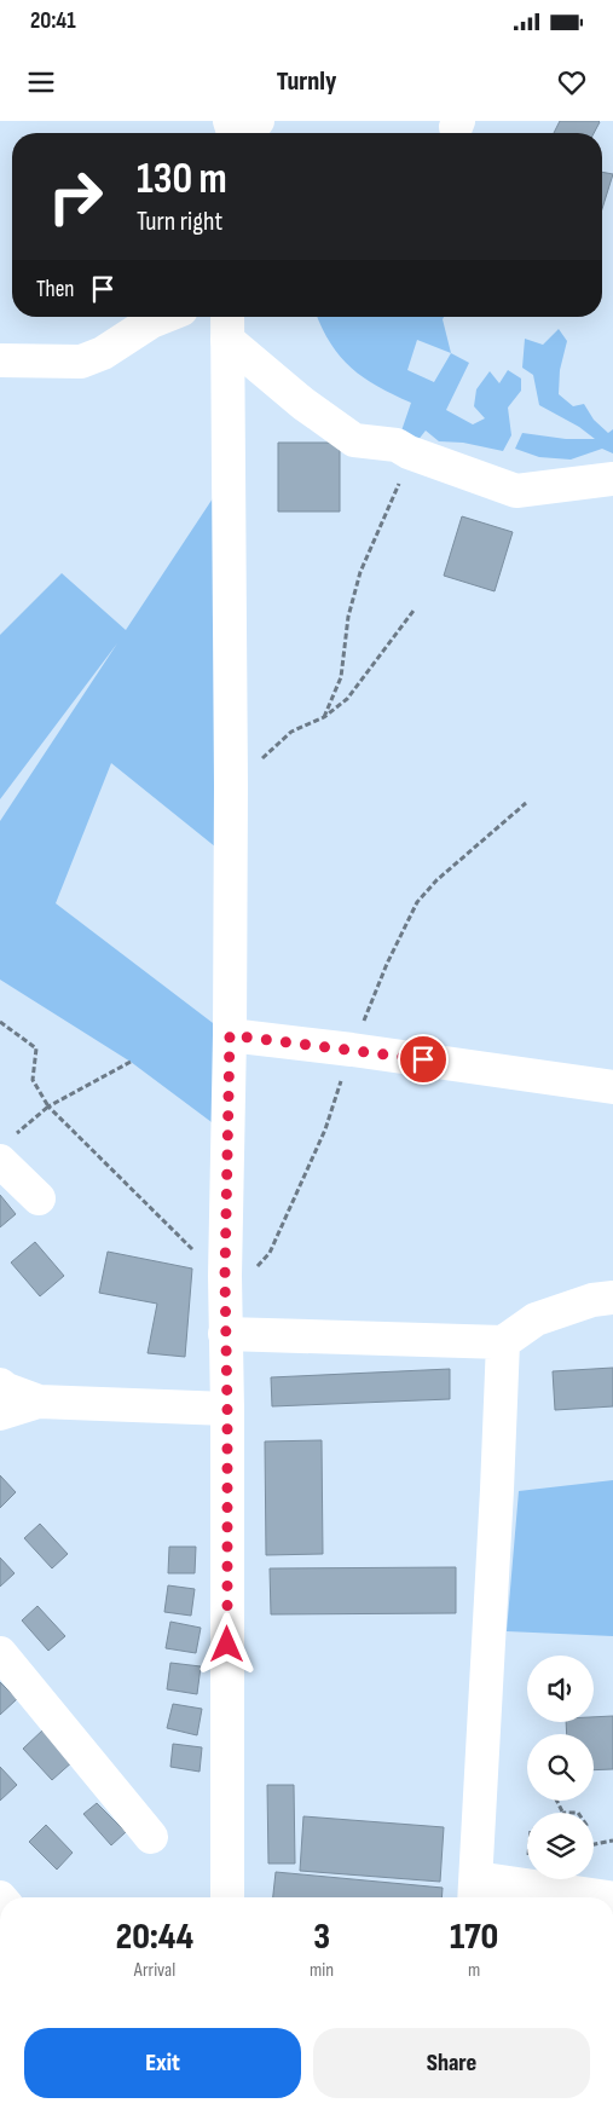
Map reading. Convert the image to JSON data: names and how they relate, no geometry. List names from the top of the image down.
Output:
{
  "page": {
    "status": "20:41",
    "header": "Turnly",
    "turn": ["130 m", "Turn right"],
    "then": "Then",
    "eta": [
      "20:44",
      "Arrival",
      "3",
      "min",
      "170",
      "m"
    ],
    "buttons": ["Exit", "Share"]
  }
}
